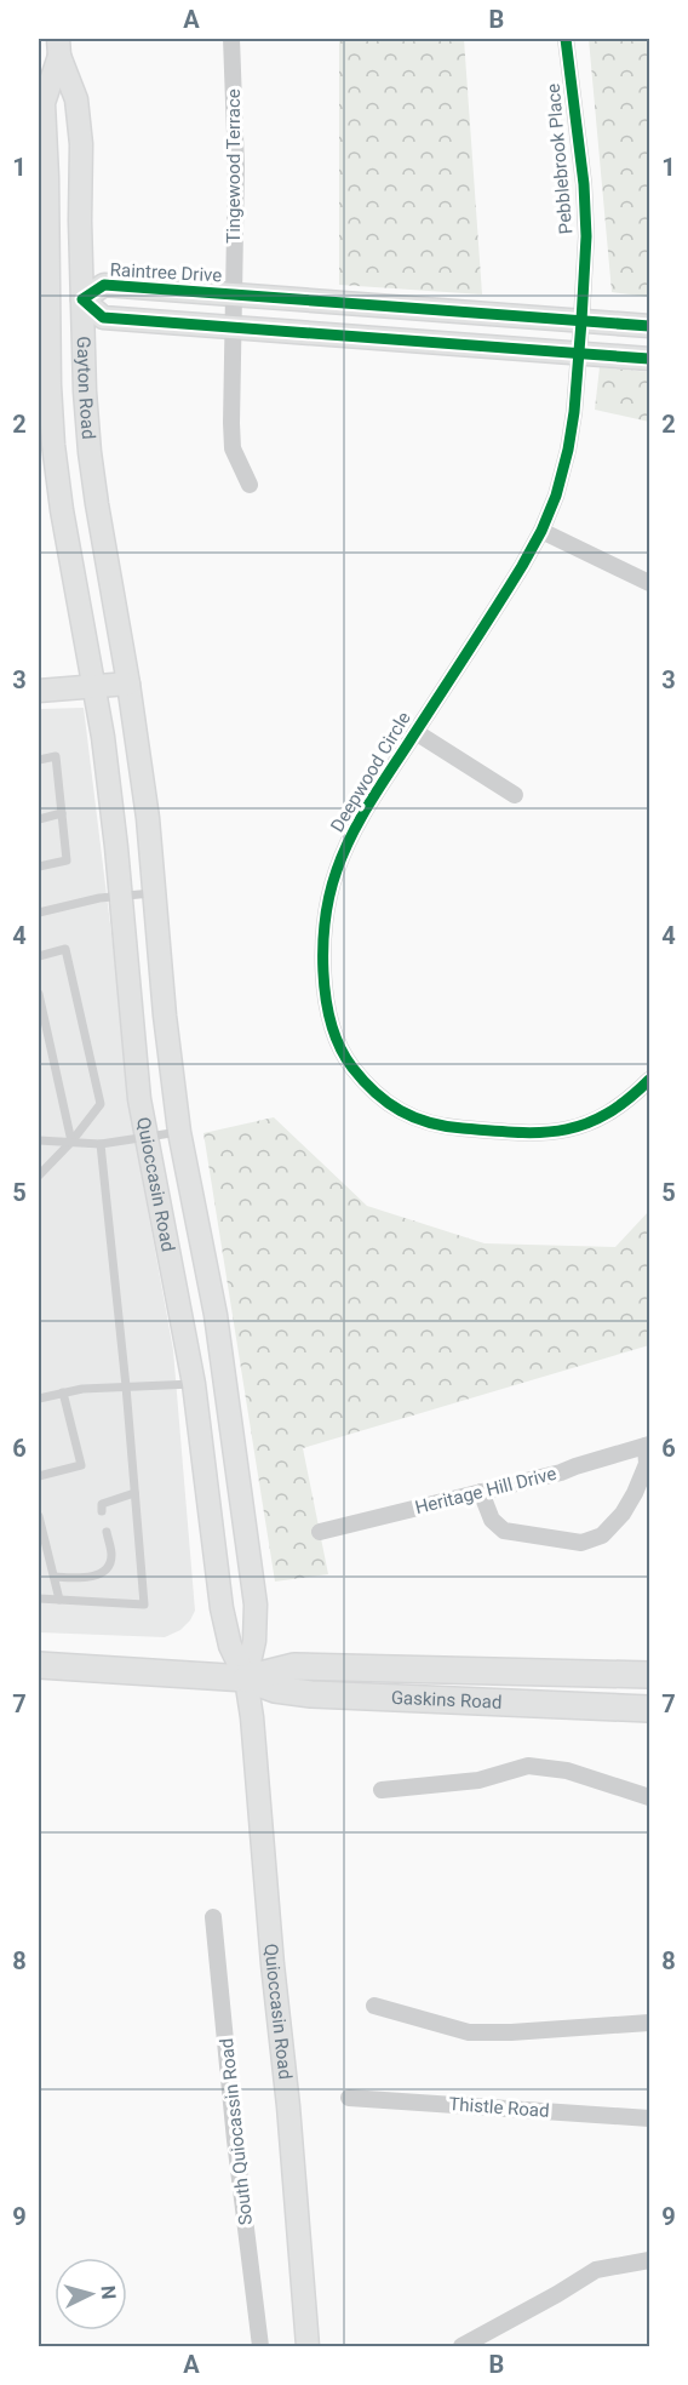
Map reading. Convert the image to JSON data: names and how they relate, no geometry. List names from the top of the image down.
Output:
{
  "streets": {
    "main road": [
      "Raintree Drive",
      "Gayton Road",
      "Quioccasin Road",
      "Gaskins Road"
    ],
    "street": [
      "Pebblebrook Place",
      "Tingewood Terrace",
      "Deepwood Circle",
      "Heritage Hill Drive",
      "Thistle Road",
      "South Quiocassin Road"
    ]
  },
  "crossings": [
    ["Pebblebrook Place", "Raintree Drive"],
    ["Pebblebrook Place", "Deepwood Circle"],
    ["Tingewood Terrace", "Raintree Drive"],
    ["Raintree Drive", "Gayton Road"],
    ["Raintree Drive", "Deepwood Circle"],
    ["Gayton Road", "Quioccasin Road"],
    ["Quioccasin Road", "Gaskins Road"]
  ],
  "north": "right",
  "grid": {
    "columns": ["A", "B"],
    "rows": [
      "1",
      "2",
      "3",
      "4",
      "5",
      "6",
      "7",
      "8",
      "9"
    ]
  }
}
